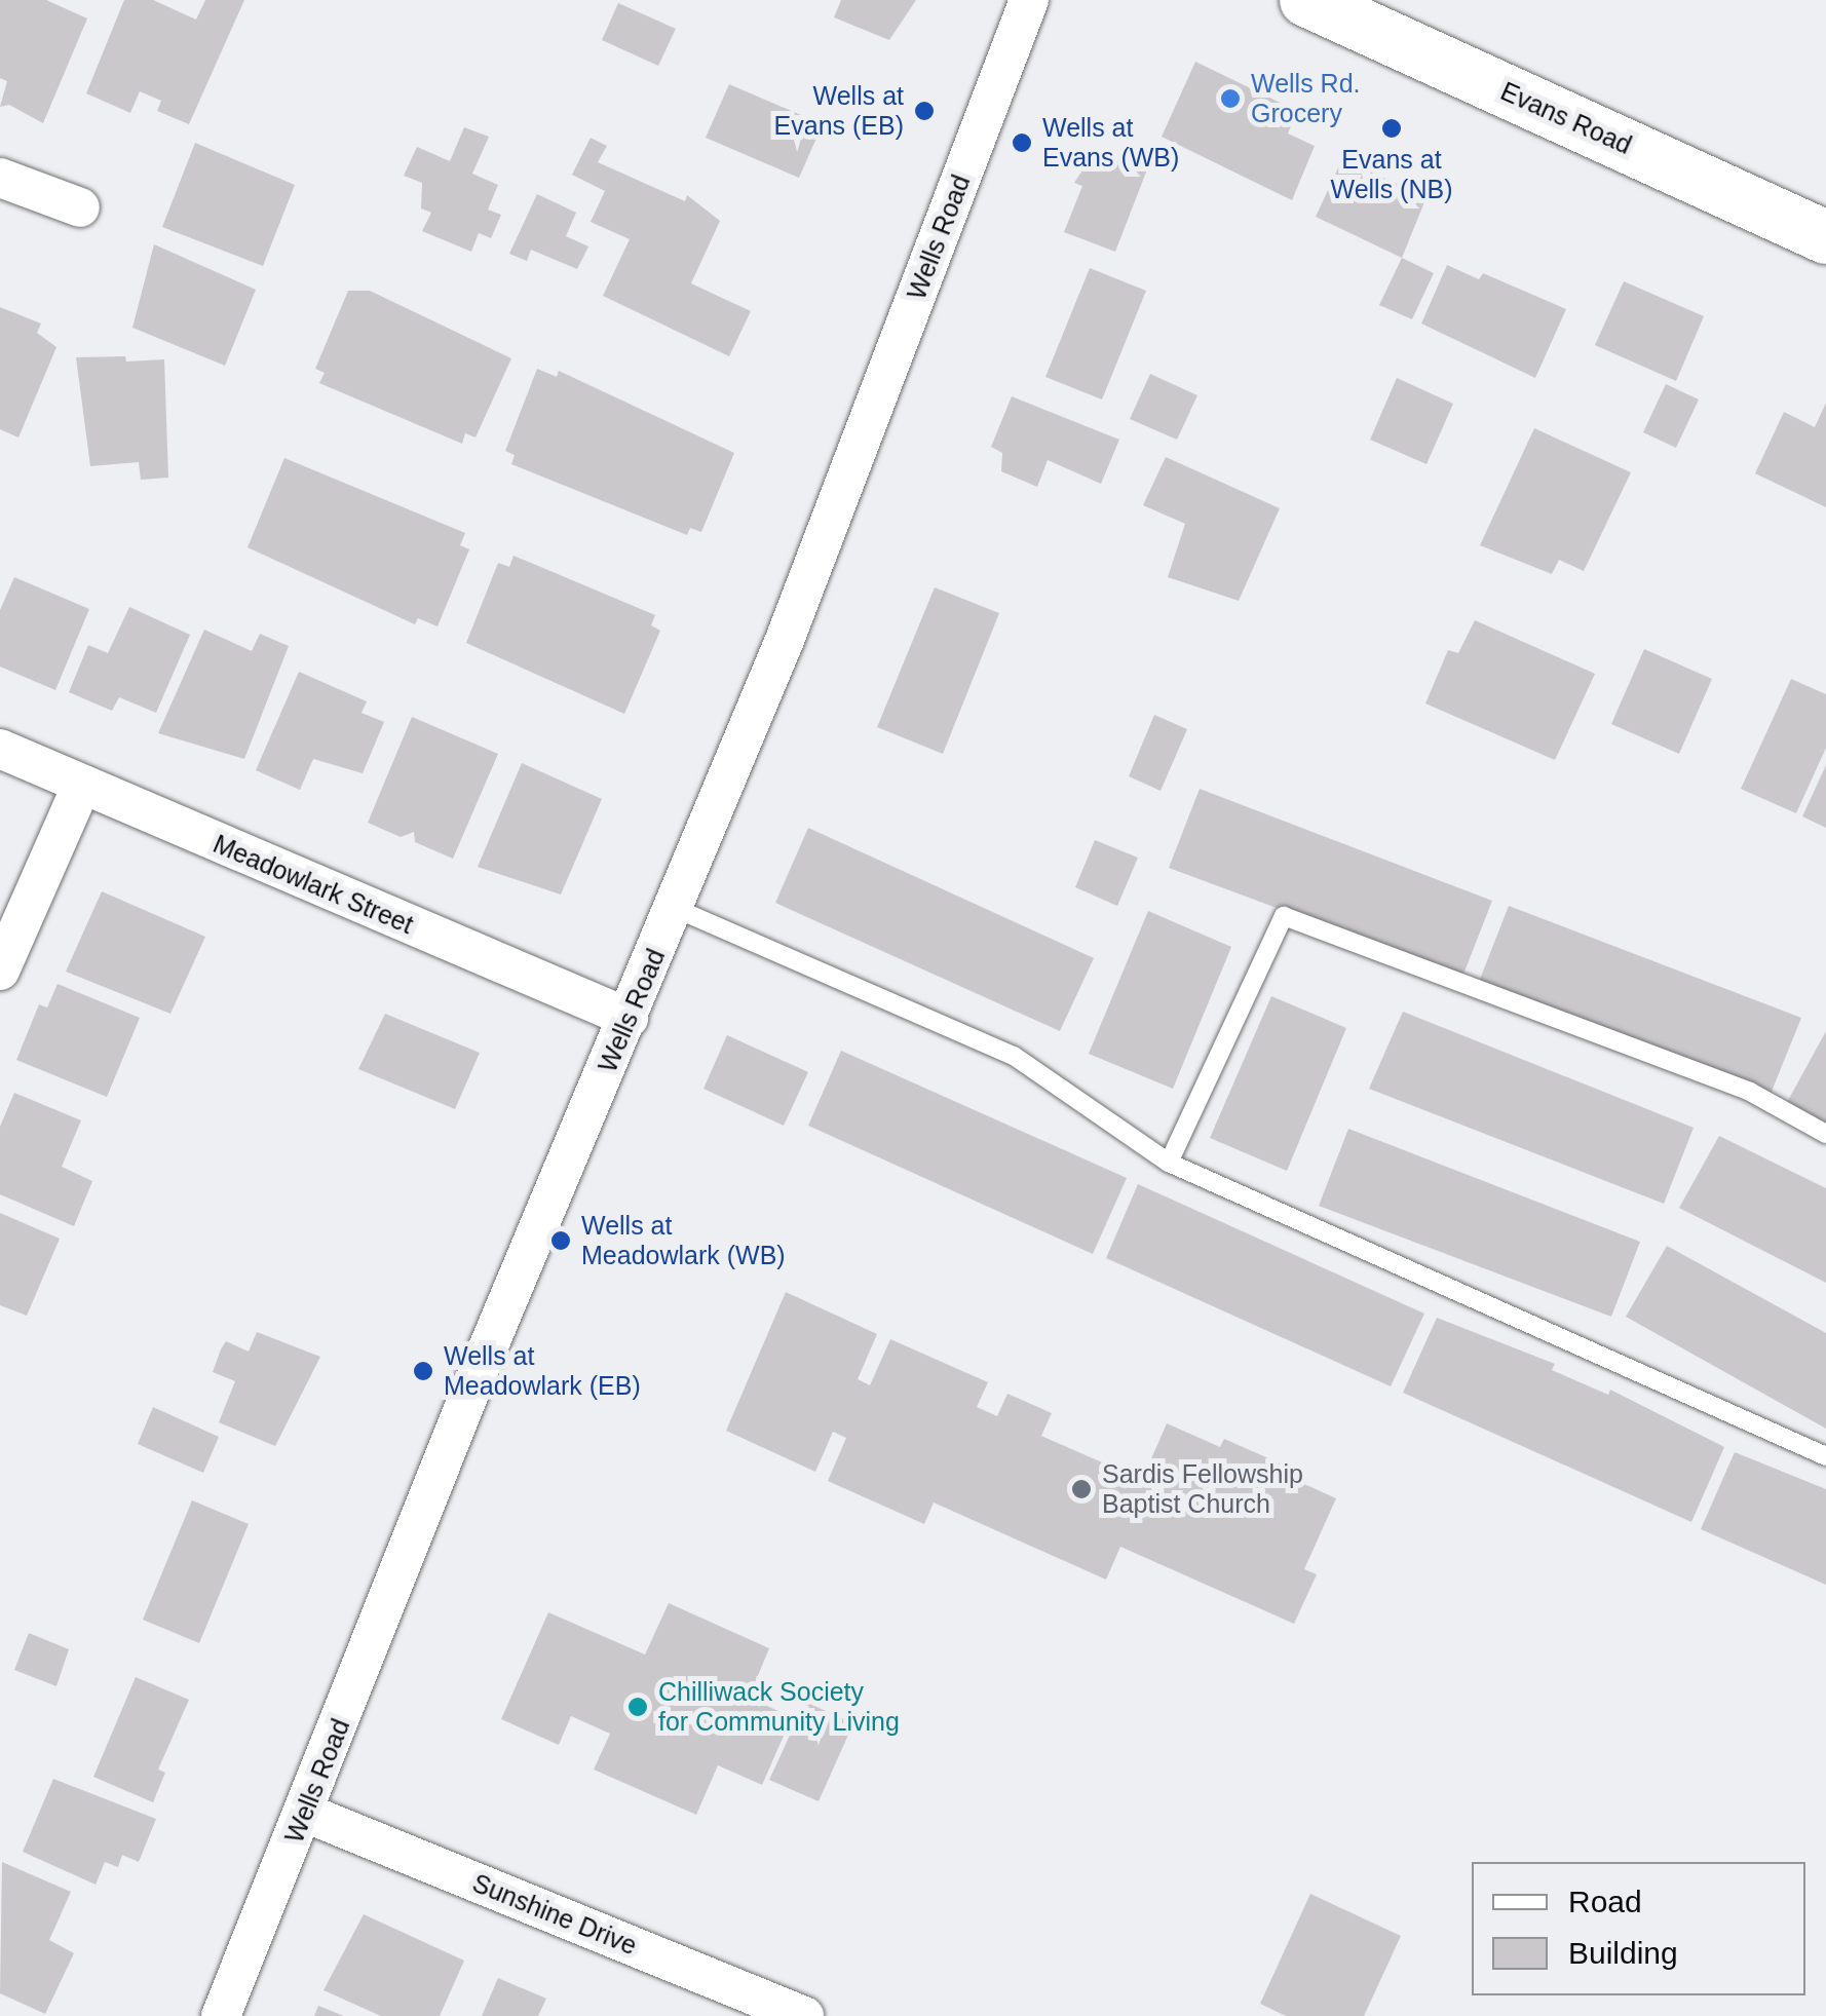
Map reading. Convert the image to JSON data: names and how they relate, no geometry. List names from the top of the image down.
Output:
{
  "streets": {
    "street": [
      "Evans Road",
      "Wells Road",
      "Meadowlark Street",
      "Sunshine Drive"
    ]
  },
  "crossings": [
    ["Wells Road", "Meadowlark Street"],
    ["Wells Road", "Sunshine Drive"]
  ],
  "places": [
    "Wells Rd. Grocery",
    "Wells at Evans (EB)",
    "Evans at Wells (NB)",
    "Wells at Evans (WB)",
    "Wells at Meadowlark (WB)",
    "Wells at Meadowlark (EB)",
    "Sardis Fellowship Baptist Church",
    "Chilliwack Society for Community Living"
  ],
  "legend": ["Road", "Building"]
}
